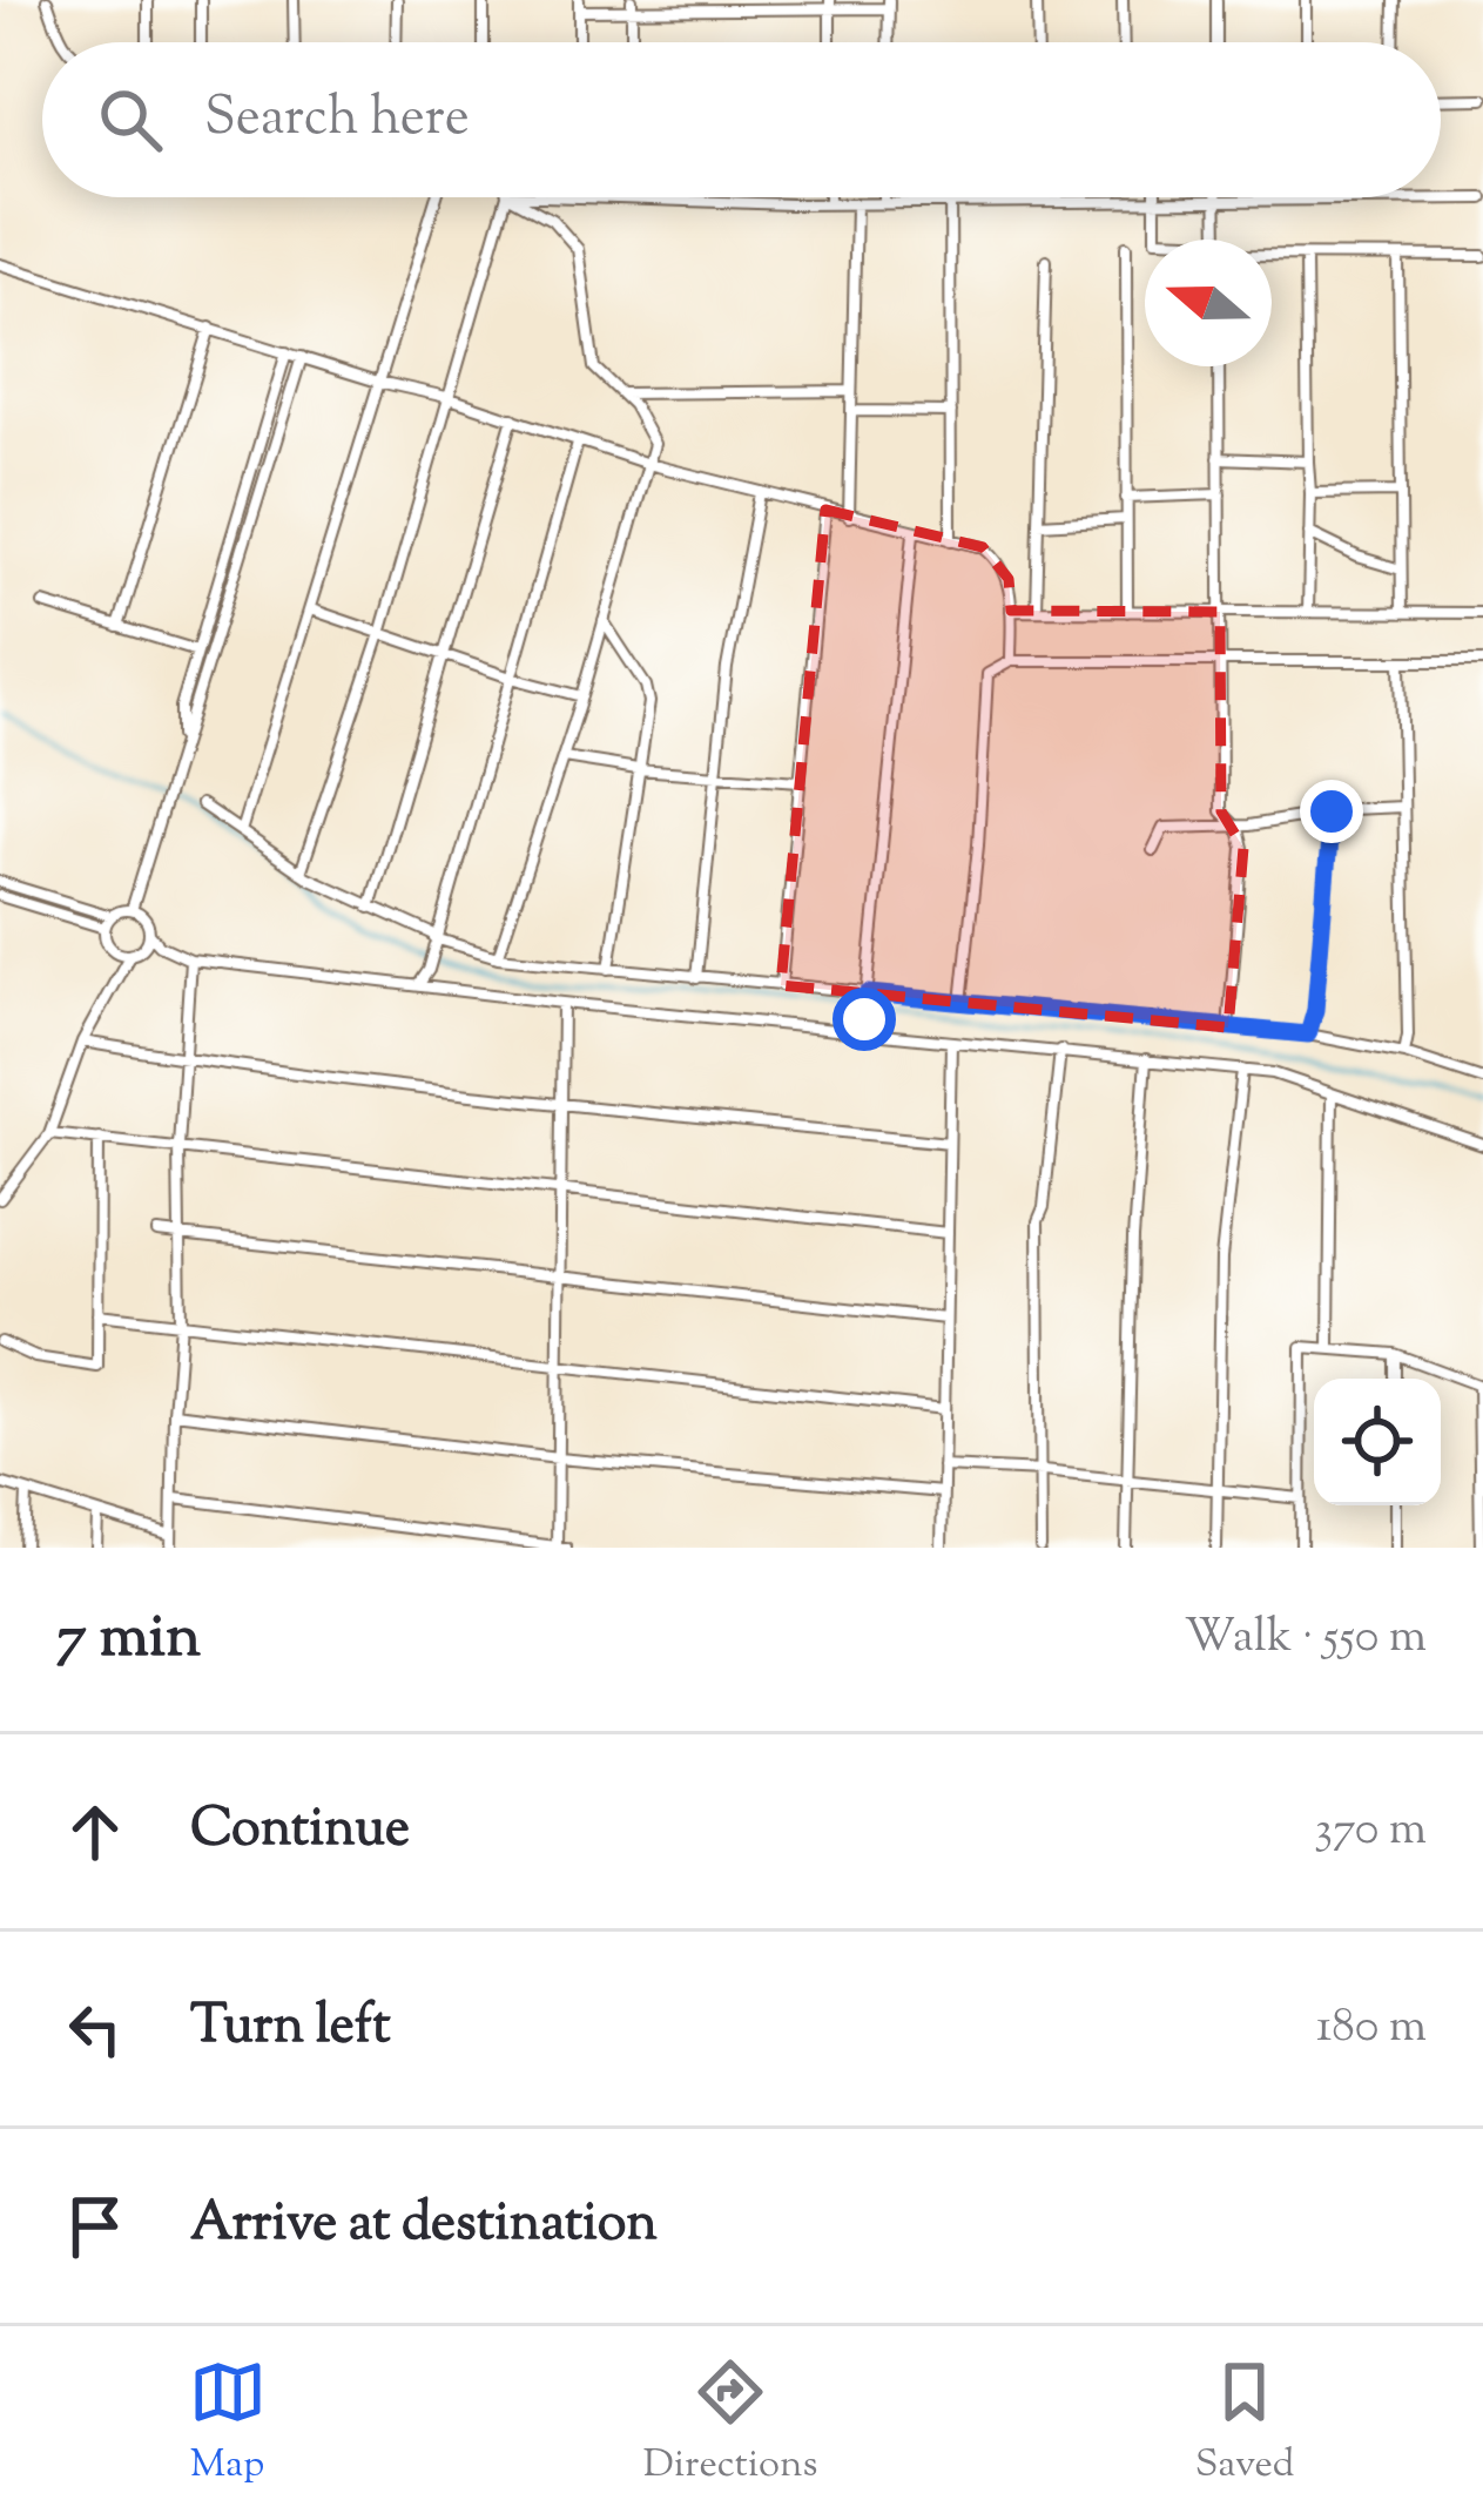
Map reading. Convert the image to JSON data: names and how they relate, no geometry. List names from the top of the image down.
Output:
{
  "north": "left",
  "page": {
    "search": "Search here",
    "heading": ["7 min", "Walk · 550 m"],
    "list": [
      ["Continue", "370 m"],
      ["Turn left", "180 m"],
      "Arrive at destination"
    ],
    "nav": ["Map", "Directions", "Saved"]
  }
}
